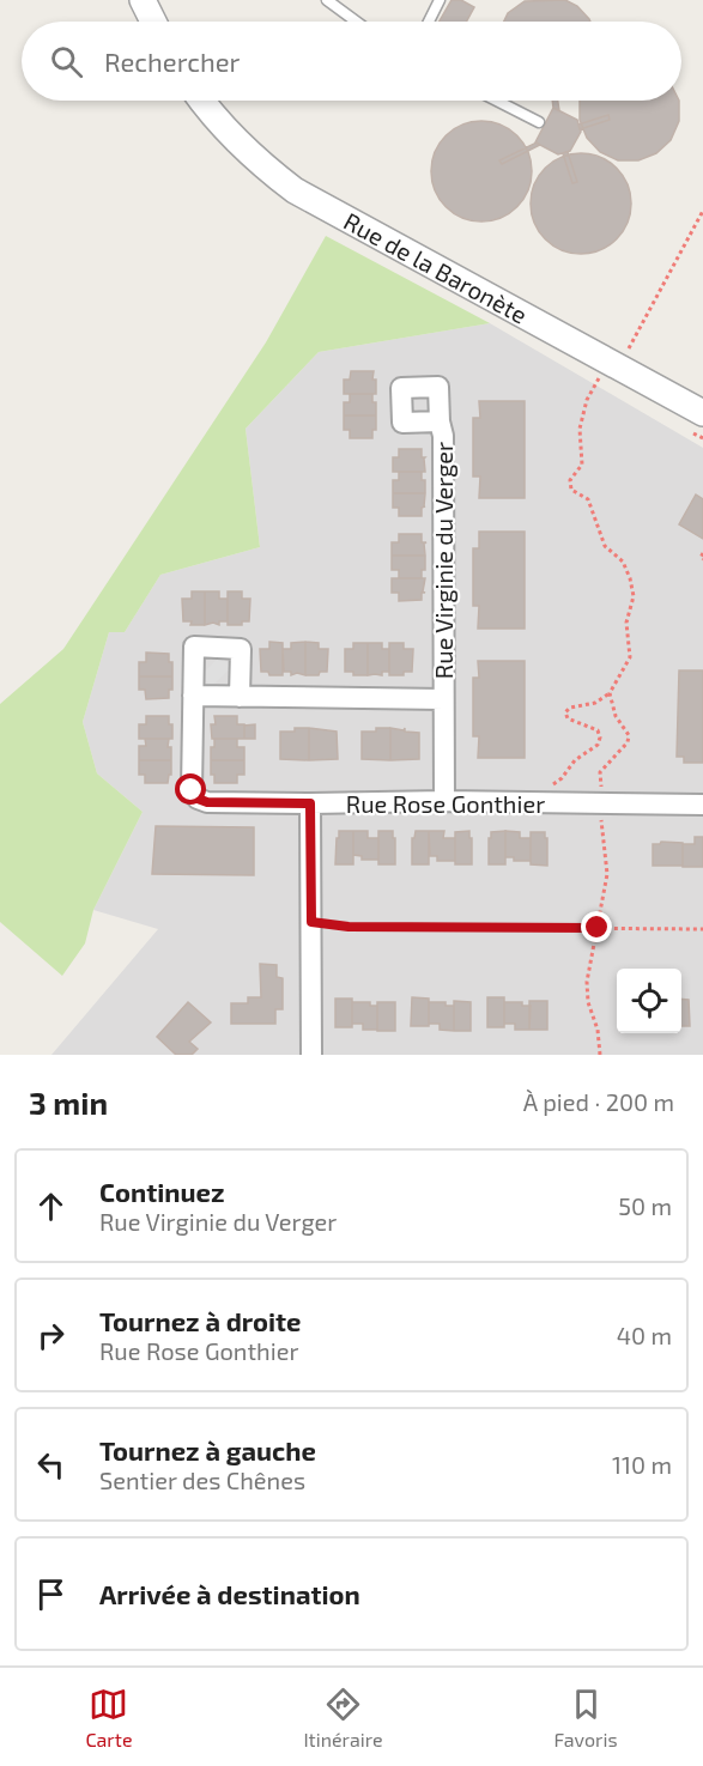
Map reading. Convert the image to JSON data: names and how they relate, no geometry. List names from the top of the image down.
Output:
{
  "streets": {
    "street": ["Rue de la Baronète", "Rue Virginie du Verger", "Rue Rose Gonthier"]
  },
  "crossings": [
    ["Rue Virginie du Verger", "Rue Rose Gonthier"]
  ],
  "page": {
    "search": "Rechercher",
    "heading": ["3 min", "À pied · 200 m"],
    "list": [
      ["Continuez", "Rue Virginie du Verger", "50 m"],
      ["Tournez à droite", "Rue Rose Gonthier", "40 m"],
      ["Tournez à gauche", "Sentier des Chênes", "110 m"],
      "Arrivée à destination"
    ],
    "nav": ["Carte", "Itinéraire", "Favoris"]
  }
}
